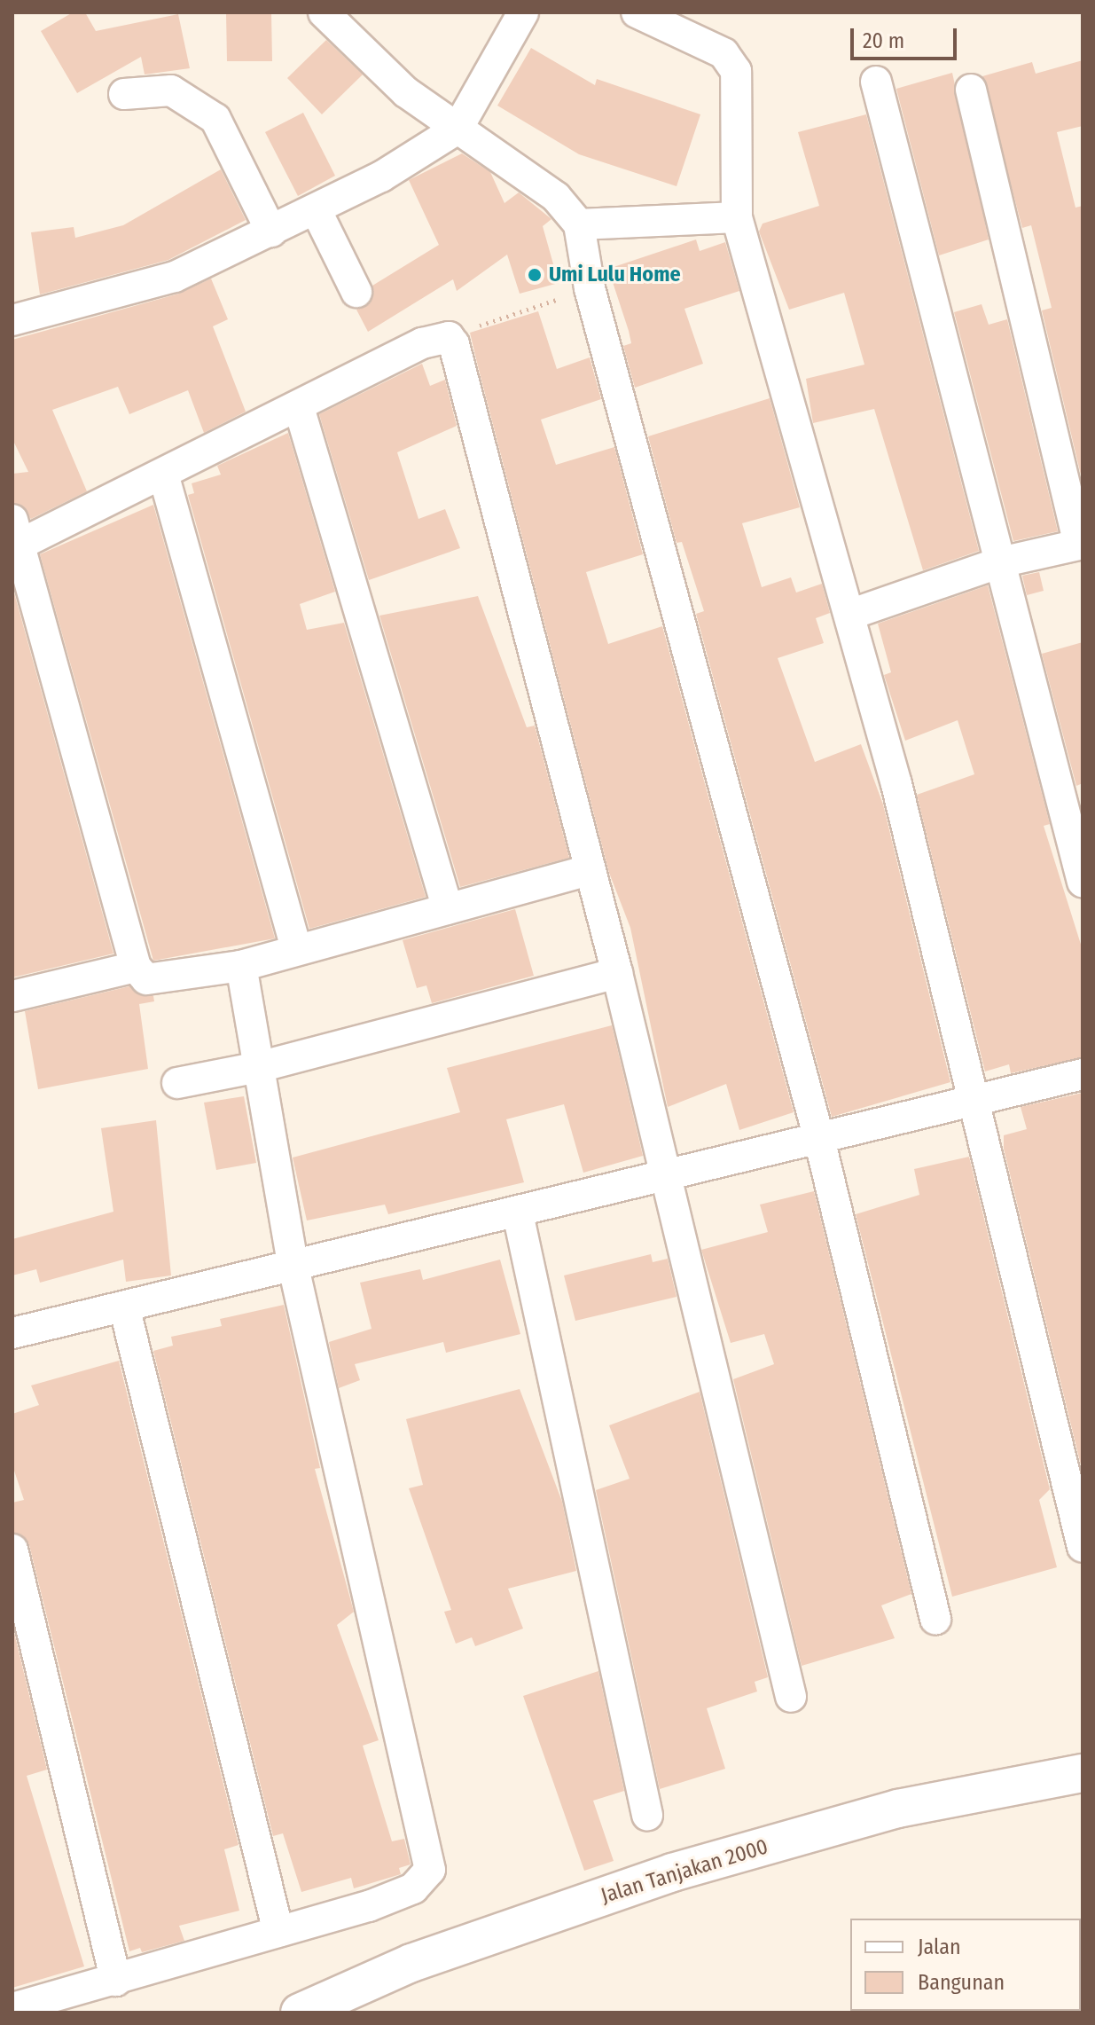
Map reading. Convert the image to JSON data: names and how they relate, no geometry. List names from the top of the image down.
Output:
{
  "streets": {
    "street": ["Jalan Tanjakan 2000"]
  },
  "places": ["Umi Lulu Home"],
  "legend": ["Jalan", "Bangunan"],
  "scale_bar": "20 m"
}
